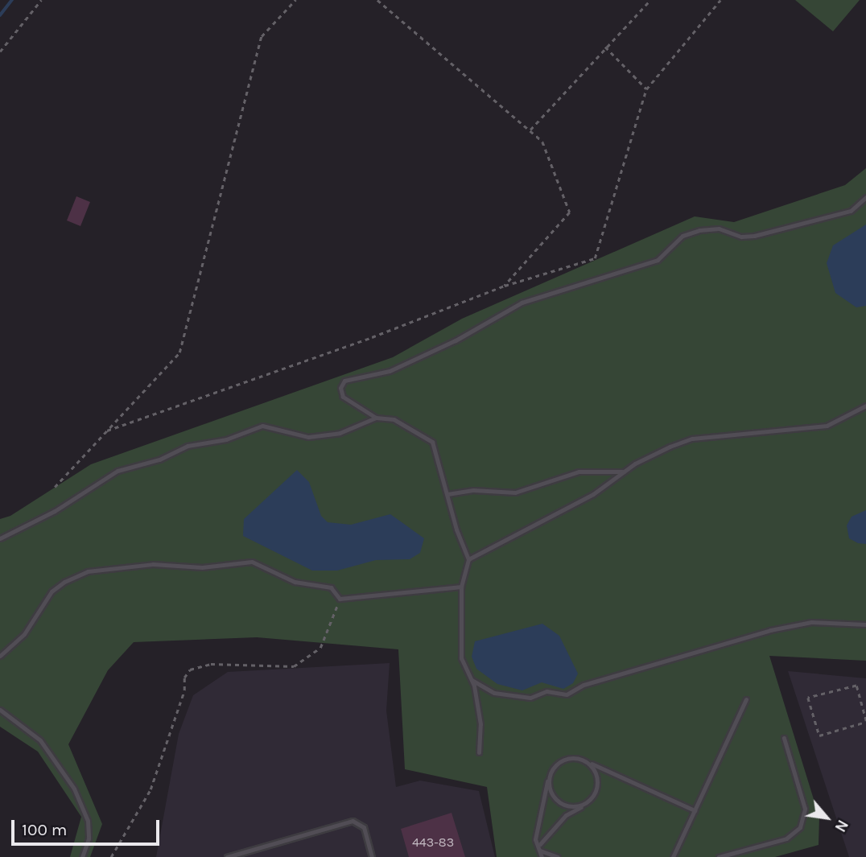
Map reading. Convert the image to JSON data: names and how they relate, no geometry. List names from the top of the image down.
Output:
{
  "house_numbers": ["443-83"],
  "scale_bar": "100 m",
  "north": "bottom right"
}
